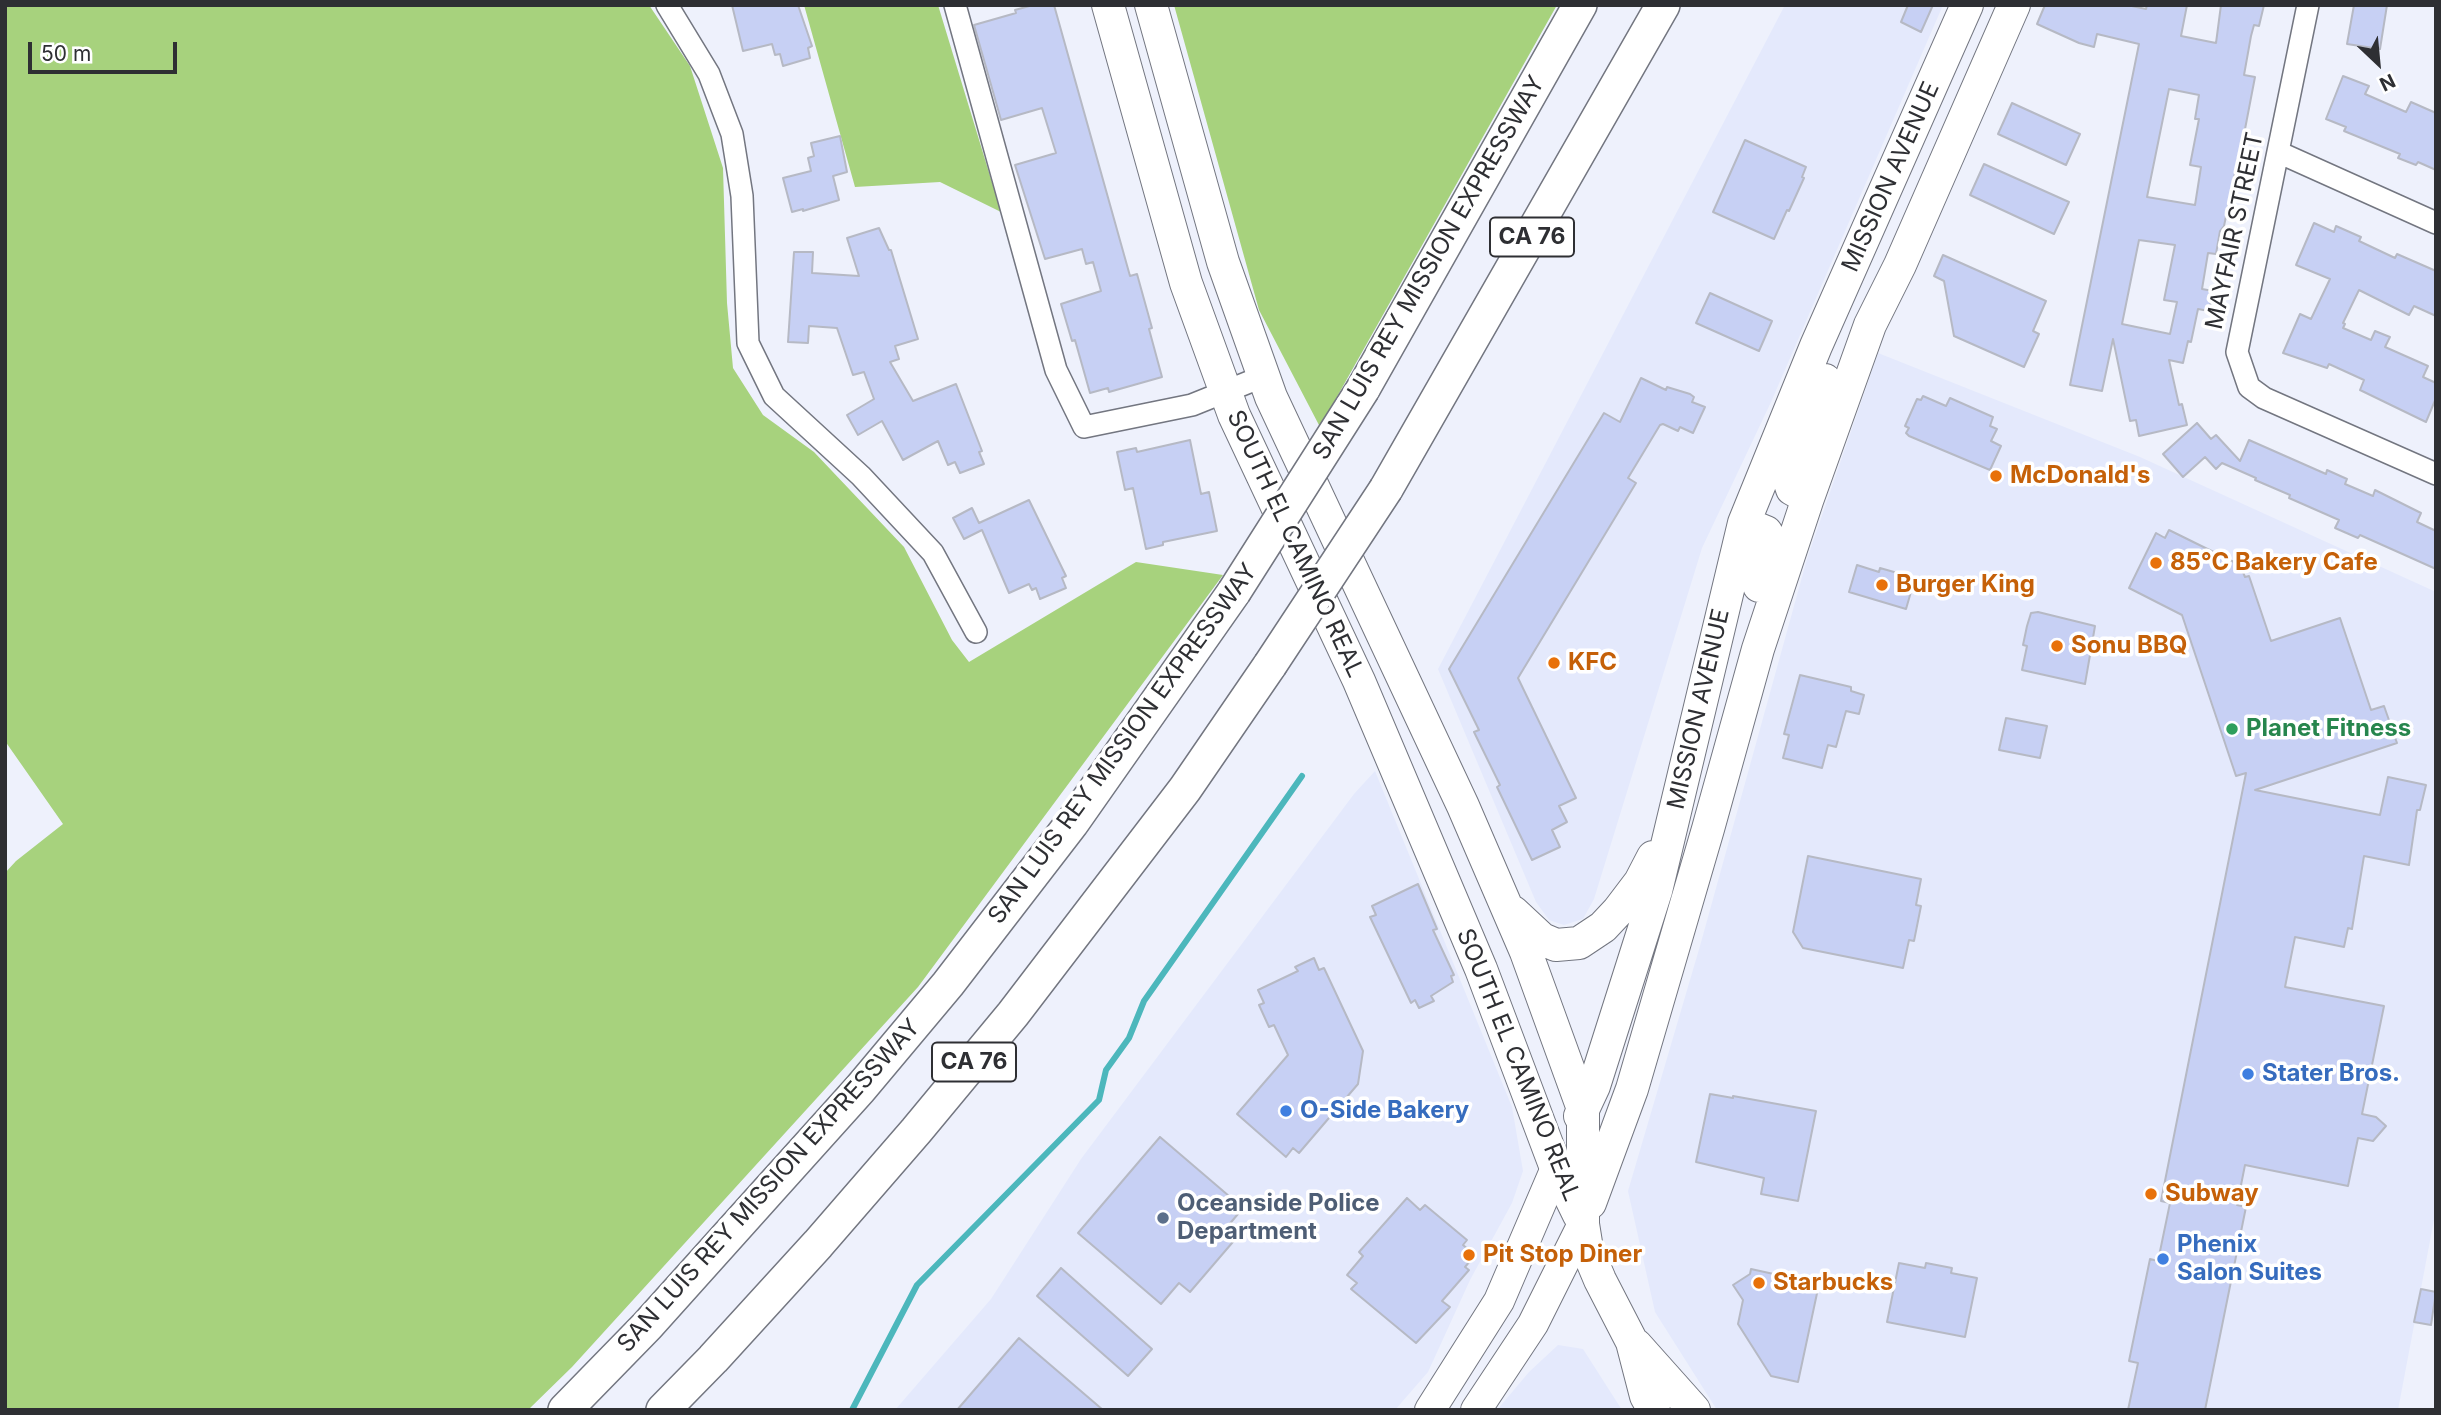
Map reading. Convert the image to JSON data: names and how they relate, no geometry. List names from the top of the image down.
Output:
{
  "streets": {
    "highway": ["CA 76", "SAN LUIS REY MISSION EXPRESSWAY"],
    "main road": ["MISSION AVENUE", "SOUTH EL CAMINO REAL"],
    "street": ["MAYFAIR STREET"]
  },
  "crossings": [
    ["MISSION AVENUE", "SOUTH EL CAMINO REAL"]
  ],
  "places": [
    "McDonald's",
    "85°C Bakery Cafe",
    "Burger King",
    "Sonu BBQ",
    "KFC",
    "Planet Fitness",
    "Stater Bros.",
    "O-Side Bakery",
    "Subway",
    "Oceanside Police Department",
    "Pit Stop Diner",
    "Phenix Salon Suites",
    "Starbucks"
  ],
  "scale_bar": "50 m",
  "north": "bottom right"
}
